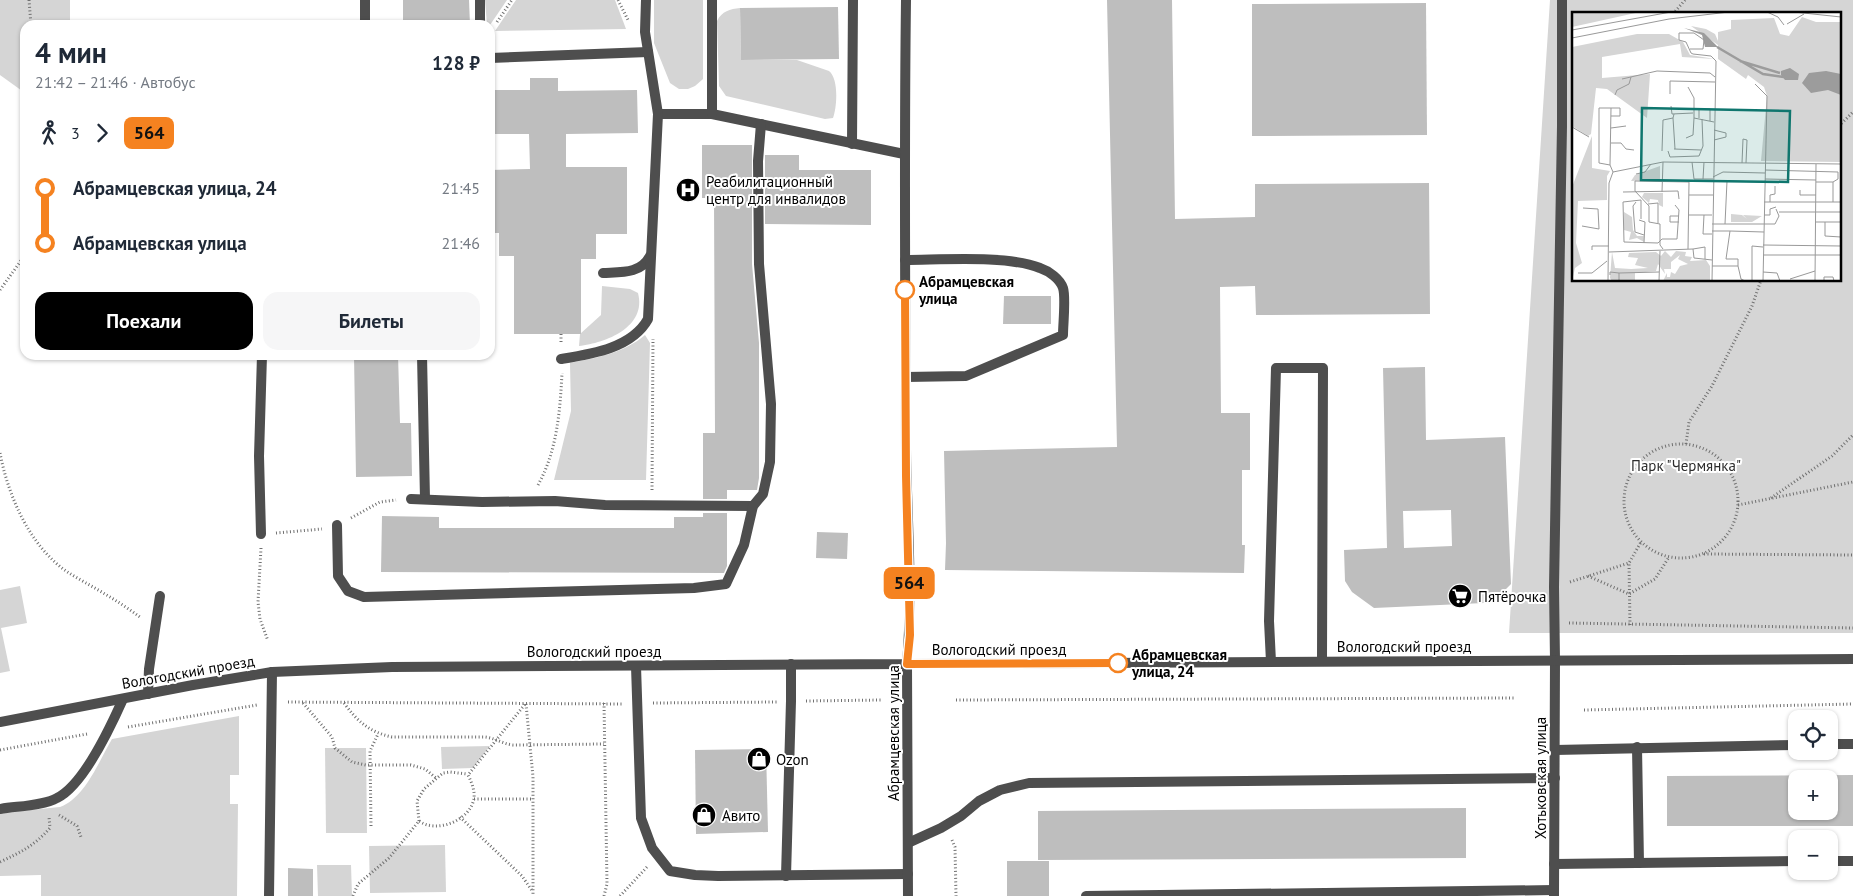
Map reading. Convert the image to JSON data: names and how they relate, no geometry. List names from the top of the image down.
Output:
{
  "streets": {
    "street": ["Вологодский проезд", "Абрамцевская улица", "Хотьковская улица"]
  },
  "crossings": [
    ["Вологодский проезд", "Абрамцевская улица"],
    ["Вологодский проезд", "Хотьковская улица"]
  ],
  "parks": ["Парк \"Чермянка\""],
  "places": {
    "hospital": ["Реабилитационный центр для инвалидов"],
    "other": ["Абрамцевская улица", "Абрамцевская улица, 24"],
    "supermarket": ["Пятёрочка"],
    "shop": ["Ozon", "Авито"]
  },
  "lines": ["bus line 564"],
  "page": {
    "on_map": "564",
    "heading": ["4 мин", "21:42 – 21:46 · Автобус", "128 ₽"],
    "legs": ["3", "564"],
    "list": [
      {
        "name": "Абрамцевская улица, 24",
        "value": "21:45"
      },
      {
        "name": "Абрамцевская улица",
        "value": "21:46"
      }
    ],
    "buttons": ["Поехали", "Билеты"],
    "map_buttons": ["+", "−"]
  }
}
